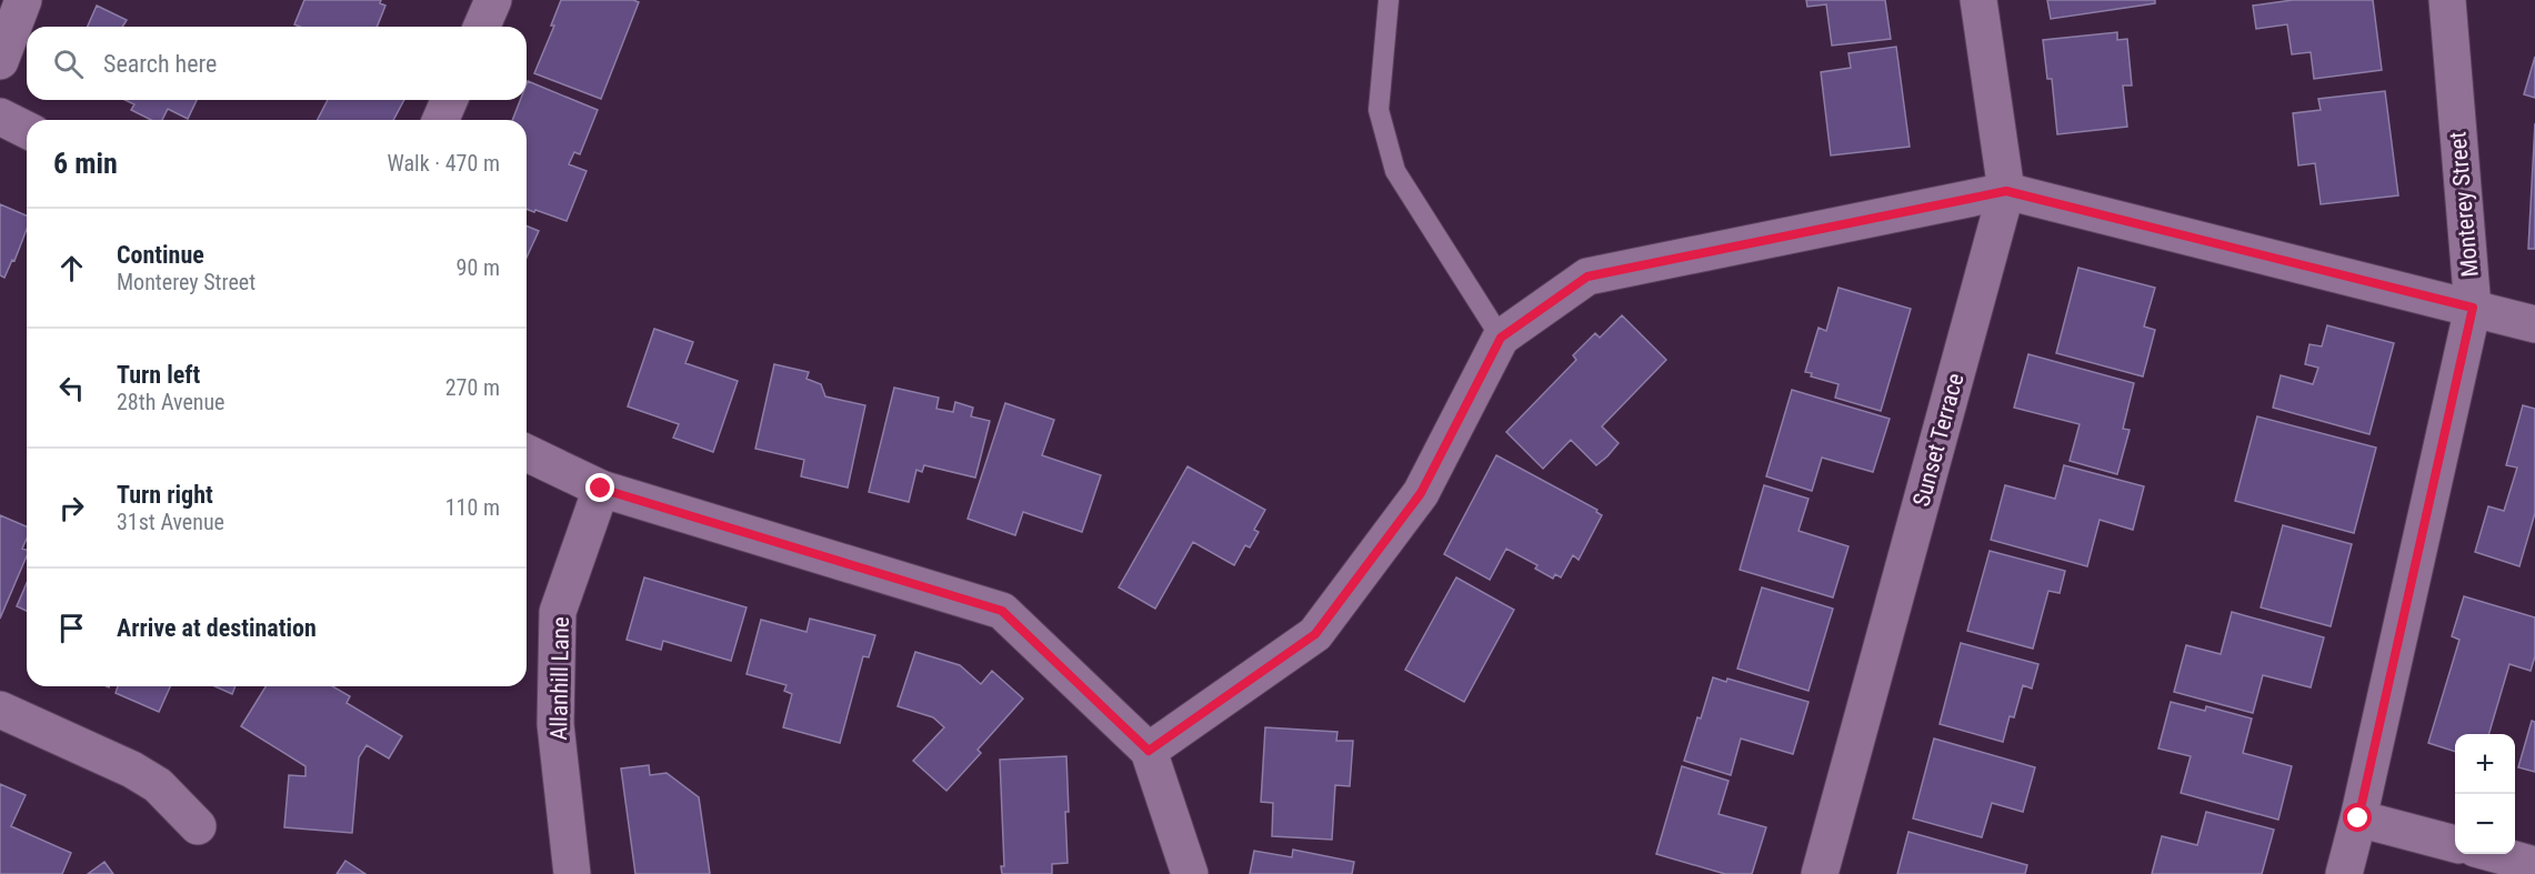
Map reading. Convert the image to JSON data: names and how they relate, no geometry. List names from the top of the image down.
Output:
{
  "streets": {
    "street": ["Monterey Street", "Sunset Terrace", "Allanhill Lane"]
  },
  "page": {
    "search": "Search here",
    "heading": ["6 min", "Walk · 470 m"],
    "list": [
      ["Continue", "Monterey Street", "90 m"],
      ["Turn left", "28th Avenue", "270 m"],
      ["Turn right", "31st Avenue", "110 m"],
      "Arrive at destination"
    ],
    "map_buttons": ["+", "−"]
  }
}
